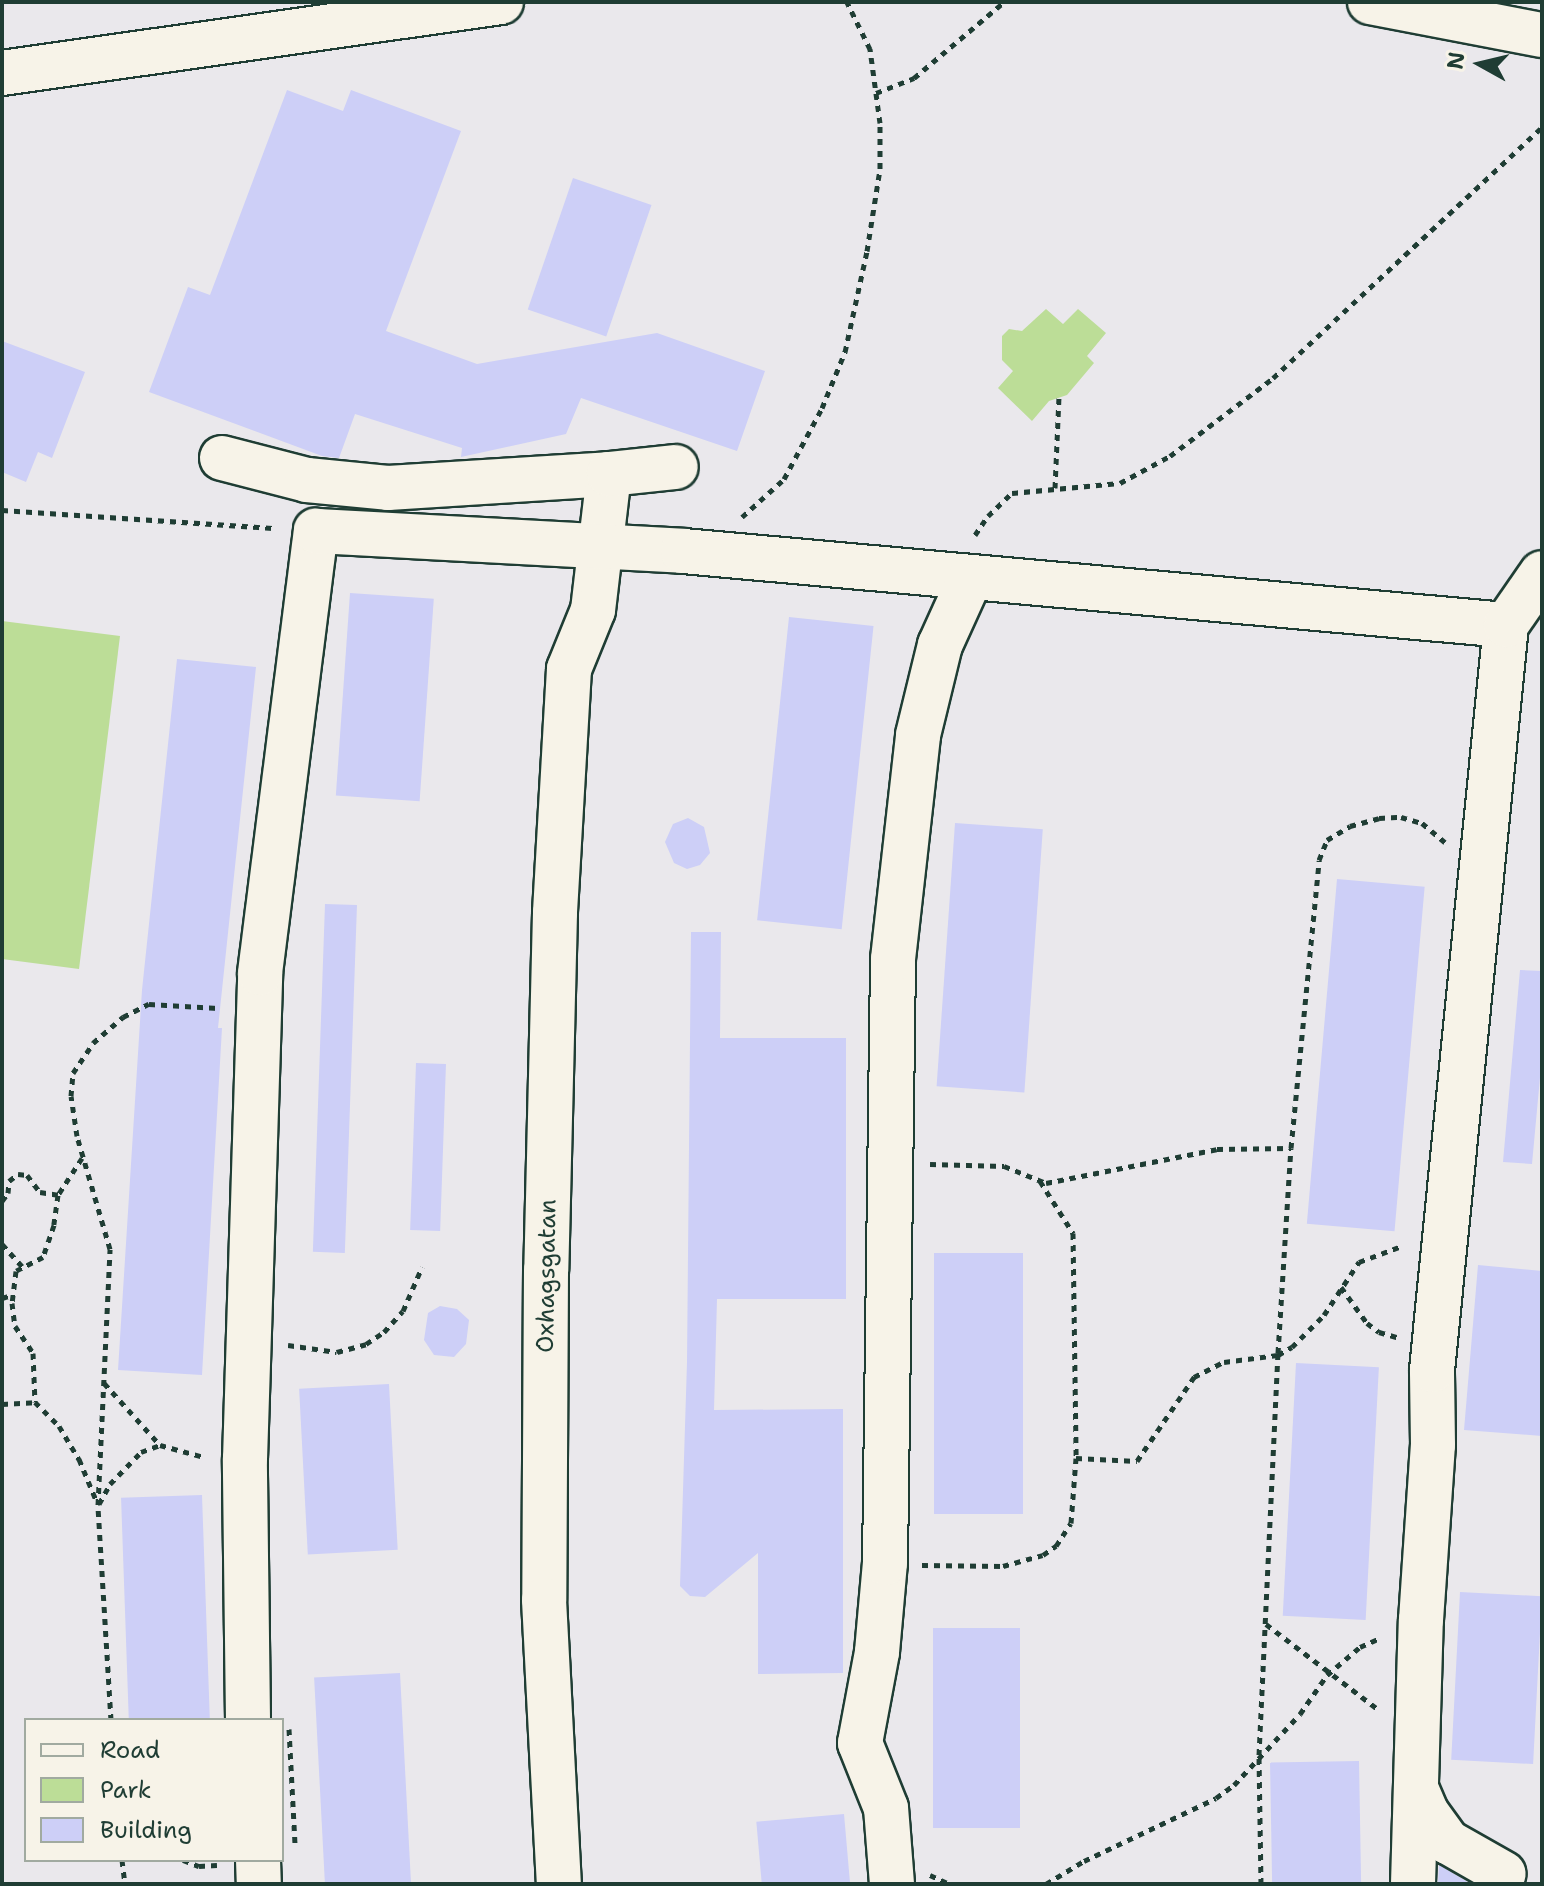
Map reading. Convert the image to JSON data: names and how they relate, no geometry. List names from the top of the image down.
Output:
{
  "streets": {
    "street": ["Oxhagsgatan"]
  },
  "legend": ["Road", "Park", "Building"],
  "north": "left"
}
